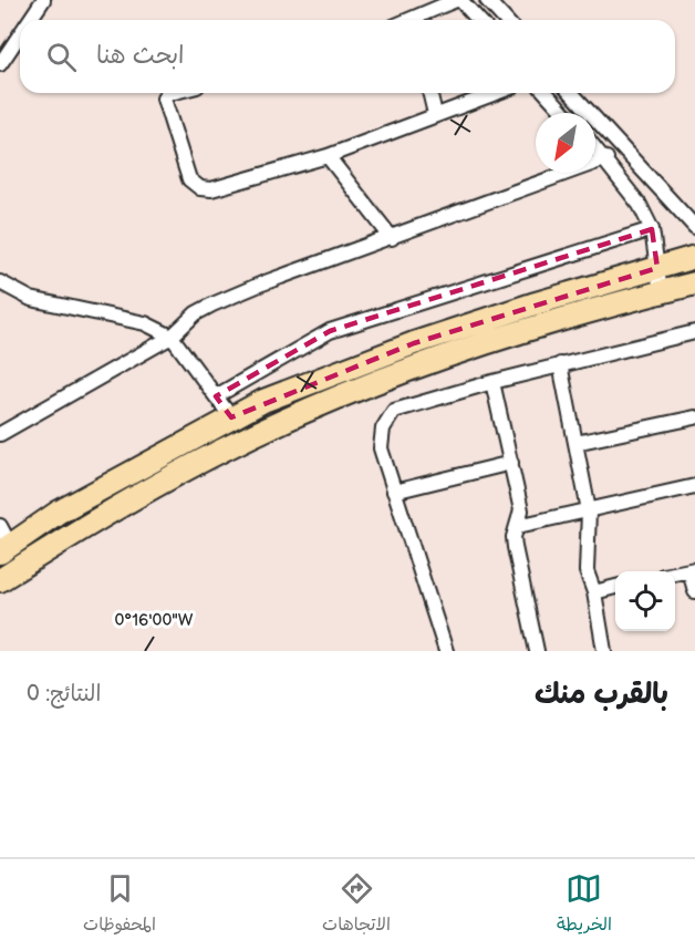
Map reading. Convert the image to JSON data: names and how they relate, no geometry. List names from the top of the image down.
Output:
{
  "north": "bottom left",
  "page": {
    "search": "ابحث هنا",
    "heading": ["بالقرب منك", "النتائج: 0"],
    "nav": ["الخريطة", "الاتجاهات", "المحفوظات"]
  },
  "coordinates": ["0°16'00\"W"]
}
